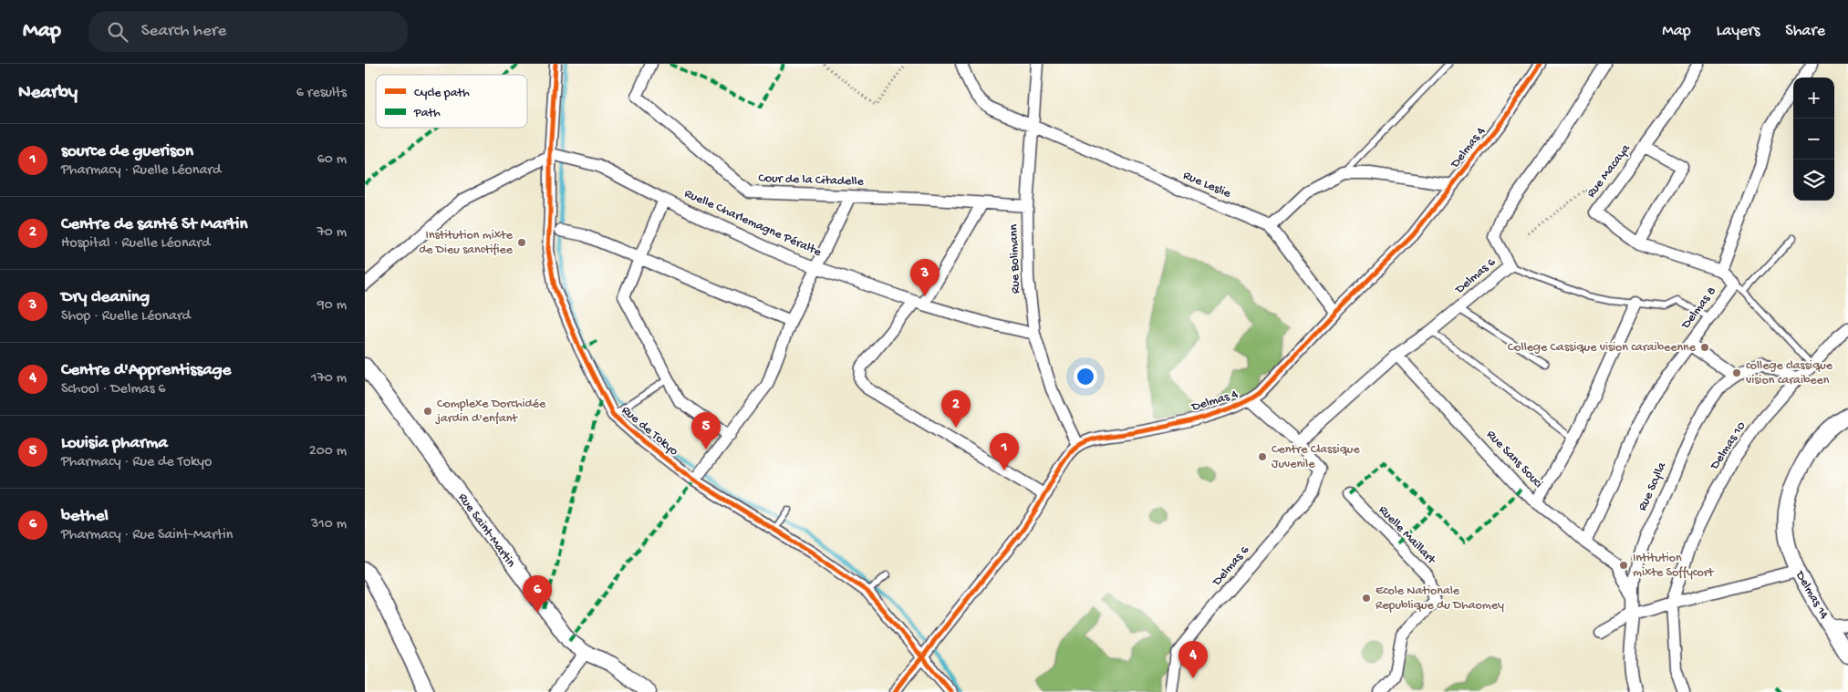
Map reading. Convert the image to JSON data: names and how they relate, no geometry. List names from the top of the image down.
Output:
{
  "streets": {
    "street": [
      "Delmas 4",
      "Rue Macaya",
      "Cour de la Citadelle",
      "Rue Leslie",
      "Ruelle Charlemagne Péralte",
      "Rue Bolimann",
      "Delmas 6",
      "Delmas 8",
      "Rue de Tokyo",
      "Delmas 10",
      "Rue Sans Souci",
      "Rue Scylla",
      "Rue Saint-Martin",
      "Ruelle Maillart",
      "Delmas 14"
    ]
  },
  "crossings": [
    ["Delmas 4", "Rue Leslie"],
    ["Delmas 4", "Rue Bolimann"],
    ["Delmas 4", "Delmas 6"],
    ["Cour de la Citadelle", "Rue Bolimann"],
    ["Rue Leslie", "Rue Bolimann"],
    ["Ruelle Charlemagne Péralte", "Rue Bolimann"],
    ["Ruelle Charlemagne Péralte", "Rue de Tokyo"],
    ["Delmas 6", "Rue Sans Souci"],
    ["Delmas 8", "Rue Sans Souci"],
    ["Delmas 10", "Rue Scylla"],
    ["Rue Sans Souci", "Rue Scylla"]
  ],
  "places": [
    "Institution mixte de Dieu sanctifiee",
    "College Cassique vision caraibeenne",
    "college classique vision caraibeen",
    "Complexe Dorchidée jardin d'enfant",
    "Centre Classique Juvenile",
    "Intitution mixte Soffycort",
    "Ecole Nationale Republique du Dhaomey"
  ],
  "legend": ["Cycle path", "Path"],
  "page": {
    "header": "Map",
    "search": "Search here",
    "nav": ["Map", "Layers", "Share"],
    "heading": ["Nearby", "6 results"],
    "map_buttons": ["+", "−"],
    "list": [
      {
        "mark": "1",
        "name": "source de guerison",
        "note": "Pharmacy · Ruelle Léonard",
        "value": "60 m"
      },
      {
        "mark": "2",
        "name": "Centre de santé St Martin",
        "note": "Hospital · Ruelle Léonard",
        "value": "70 m"
      },
      {
        "mark": "3",
        "name": "Dry cleaning",
        "note": "Shop · Ruelle Léonard",
        "value": "90 m"
      },
      {
        "mark": "4",
        "name": "Centre d'Apprentissage",
        "note": "School · Delmas 6",
        "value": "170 m"
      },
      {
        "mark": "5",
        "name": "Louisia pharma",
        "note": "Pharmacy · Rue de Tokyo",
        "value": "200 m"
      },
      {
        "mark": "6",
        "name": "bethel",
        "note": "Pharmacy · Rue Saint-Martin",
        "value": "310 m"
      }
    ],
    "pins": [
      "3",
      "2",
      "5",
      "1",
      "6",
      "4"
    ]
  }
}
